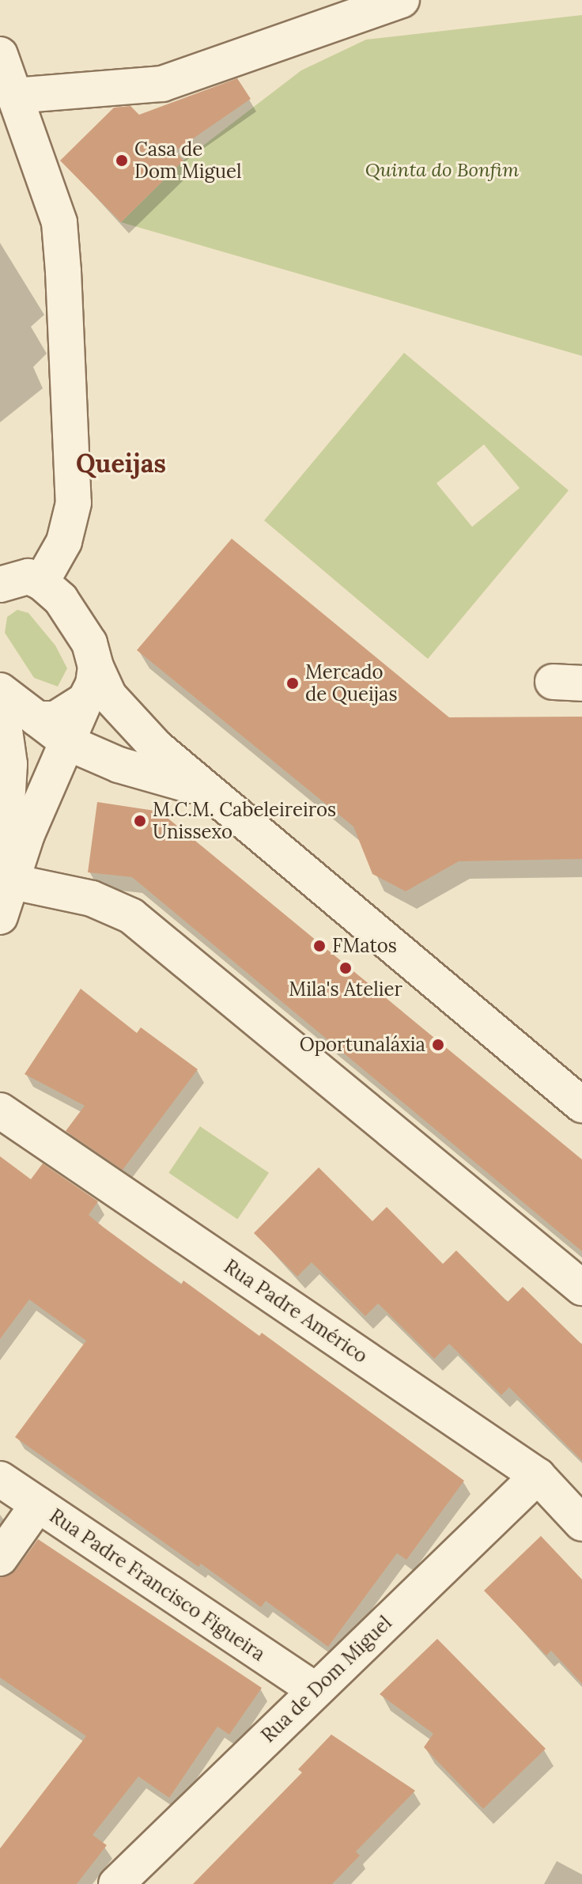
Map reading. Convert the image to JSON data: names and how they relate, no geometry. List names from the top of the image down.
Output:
{
  "streets": {
    "street": ["Rua Padre Américo", "Rua Padre Francisco Figueira", "Rua de Dom Miguel"]
  },
  "crossings": [
    ["Rua Padre Américo", "Rua de Dom Miguel"],
    ["Rua Padre Francisco Figueira", "Rua de Dom Miguel"]
  ],
  "districts": ["Queijas"],
  "parks": ["Quinta do Bonfim"],
  "places": [
    "Casa de Dom Miguel",
    "Mercado de Queijas",
    "M.C.M. Cabeleireiros Unissexo",
    "FMatos",
    "Mila's Atelier",
    "Oportunaláxia"
  ]
}
